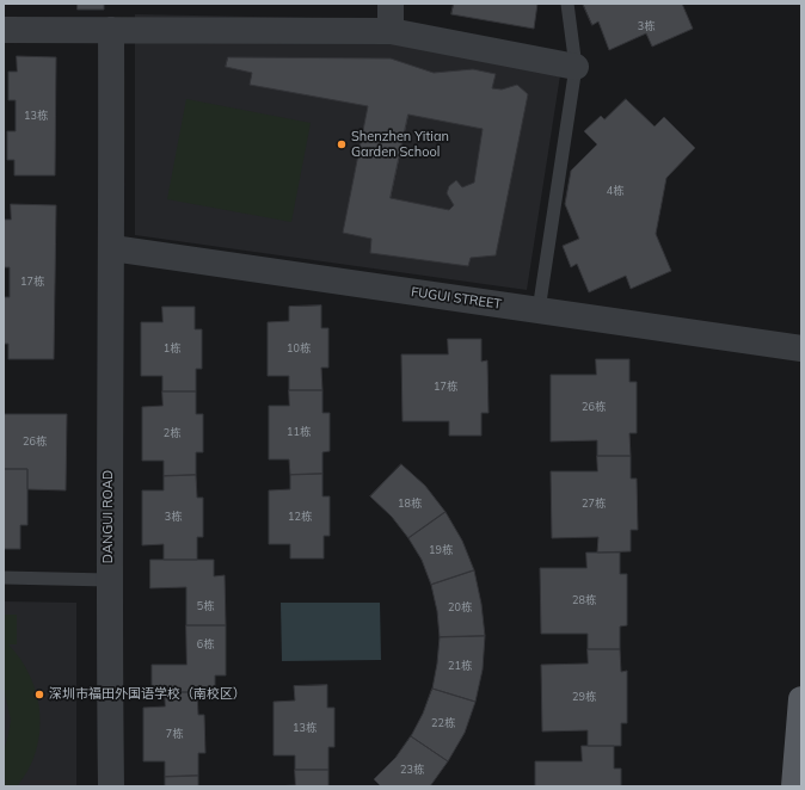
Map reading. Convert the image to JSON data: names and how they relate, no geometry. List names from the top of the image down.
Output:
{
  "streets": {
    "street": ["FUGUI STREET", "DANGUI ROAD"]
  },
  "crossings": [
    ["FUGUI STREET", "DANGUI ROAD"]
  ],
  "places": ["Shenzhen Yitian Garden School", "深圳市福田外国语学校（南校区）"],
  "house_numbers": [
    "3栋",
    "13栋",
    "4栋",
    "17栋",
    "1栋",
    "10栋",
    "17栋",
    "26栋",
    "11栋",
    "2栋",
    "26栋",
    "18栋",
    "27栋",
    "3栋",
    "12栋",
    "19栋",
    "28栋",
    "5栋",
    "20栋",
    "6栋",
    "21栋",
    "29栋",
    "22栋",
    "13栋",
    "7栋",
    "23栋"
  ]
}
